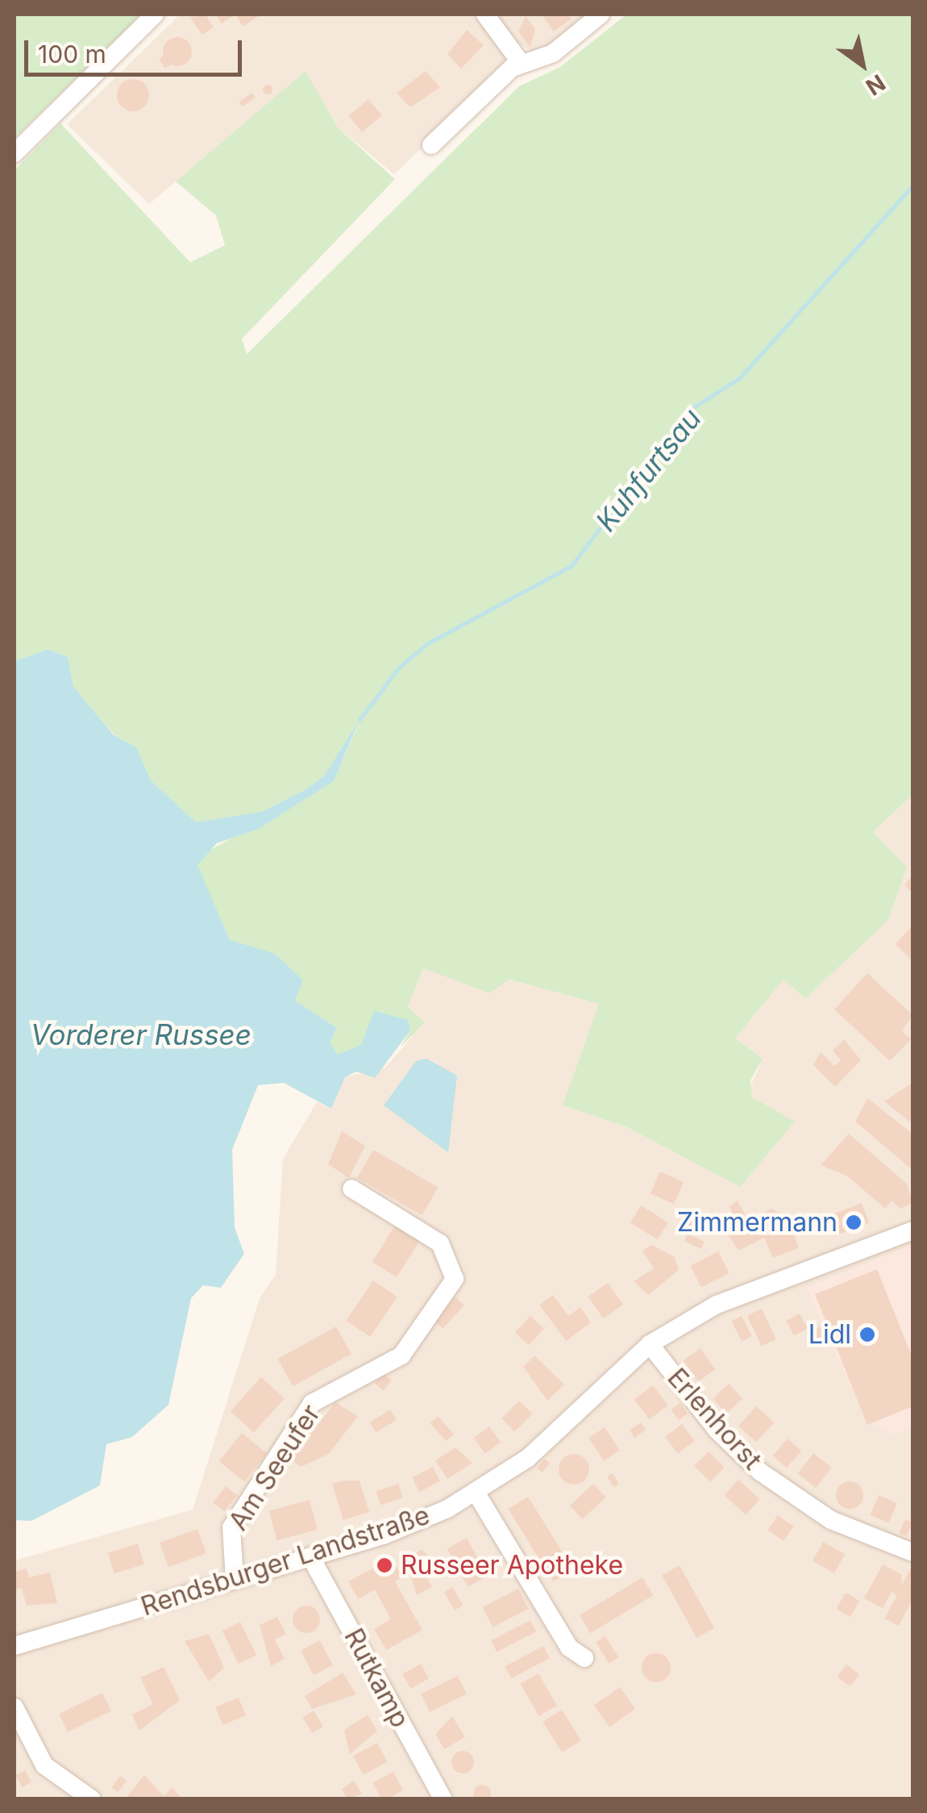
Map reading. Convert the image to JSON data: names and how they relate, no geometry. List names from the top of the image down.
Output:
{
  "streets": {
    "street": [
      "Erlenhorst",
      "Am Seeufer",
      "Rendsburger Landstraße",
      "Rutkamp"
    ]
  },
  "crossings": [
    ["Erlenhorst", "Rendsburger Landstraße"],
    ["Am Seeufer", "Rendsburger Landstraße"],
    ["Rendsburger Landstraße", "Rutkamp"]
  ],
  "water": ["Kuhfurtsau", "Vorderer Russee"],
  "places": ["Zimmermann", "Lidl", "Russeer Apotheke"],
  "scale_bar": "100 m",
  "north": "bottom right"
}
